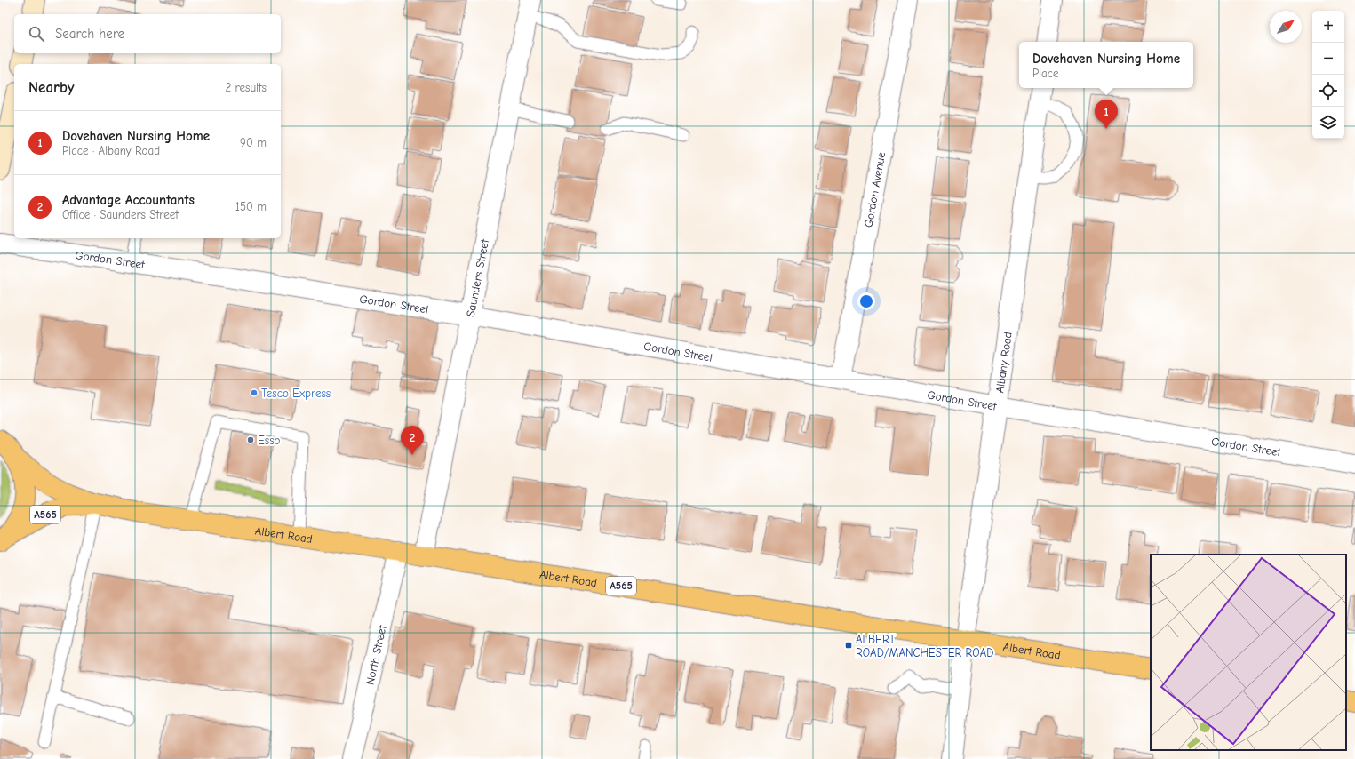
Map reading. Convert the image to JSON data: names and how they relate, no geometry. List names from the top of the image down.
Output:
{
  "streets": {
    "highway": ["A565", "Albert Road"],
    "street": [
      "Gordon Avenue",
      "Gordon Street",
      "Saunders Street",
      "Albany Road",
      "North Street"
    ]
  },
  "crossings": [
    ["Gordon Avenue", "Gordon Street"],
    ["Gordon Street", "Saunders Street"],
    ["Gordon Street", "Albany Road"],
    ["Saunders Street", "Albert Road"],
    ["Albany Road", "Albert Road"],
    ["A565", "Albert Road"],
    ["Albert Road", "North Street"]
  ],
  "places": {
    "other": ["Tesco Express", "Esso"],
    "transit": ["ALBERT ROAD/MANCHESTER ROAD"]
  },
  "north": "top right",
  "page": {
    "map_buttons": ["+", "−"],
    "search": "Search here",
    "popup": ["Dovehaven Nursing Home", "Place"],
    "heading": ["Nearby", "2 results"],
    "pins": ["1", "2"],
    "list": [
      {
        "mark": "1",
        "name": "Dovehaven Nursing Home",
        "note": "Place · Albany Road",
        "value": "90 m"
      },
      {
        "mark": "2",
        "name": "Advantage Accountants",
        "note": "Office · Saunders Street",
        "value": "150 m"
      }
    ]
  }
}
